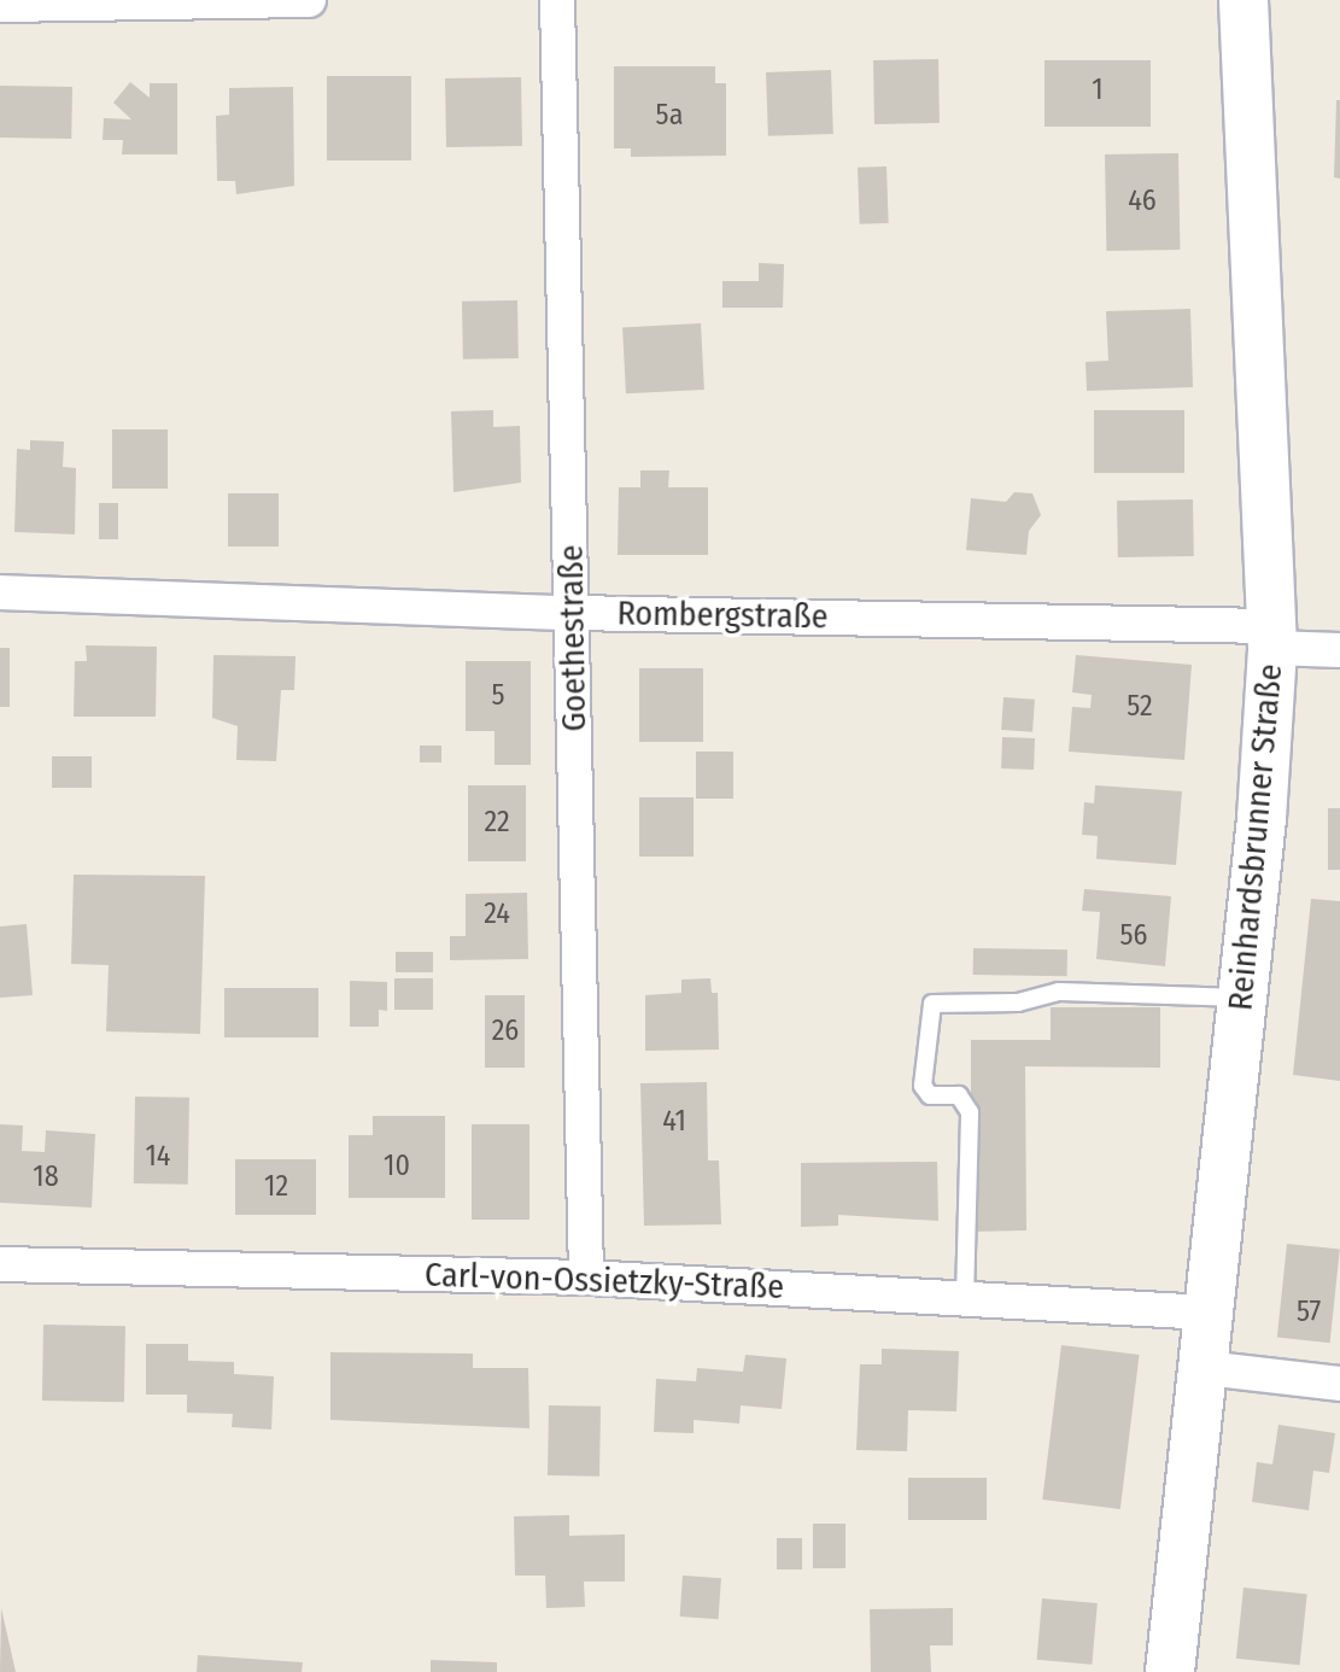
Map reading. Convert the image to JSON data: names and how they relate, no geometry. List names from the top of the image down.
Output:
{
  "streets": {
    "street": [
      "Rombergstraße",
      "Goethestraße",
      "Reinhardsbrunner Straße",
      "Carl-von-Ossietzky-Straße"
    ]
  },
  "crossings": [
    ["Rombergstraße", "Goethestraße"],
    ["Rombergstraße", "Reinhardsbrunner Straße"],
    ["Goethestraße", "Carl-von-Ossietzky-Straße"],
    ["Reinhardsbrunner Straße", "Carl-von-Ossietzky-Straße"]
  ],
  "house_numbers": [
    "1",
    "5a",
    "46",
    "5",
    "52",
    "22",
    "24",
    "56",
    "26",
    "41",
    "14",
    "10",
    "18",
    "12",
    "57"
  ]
}
